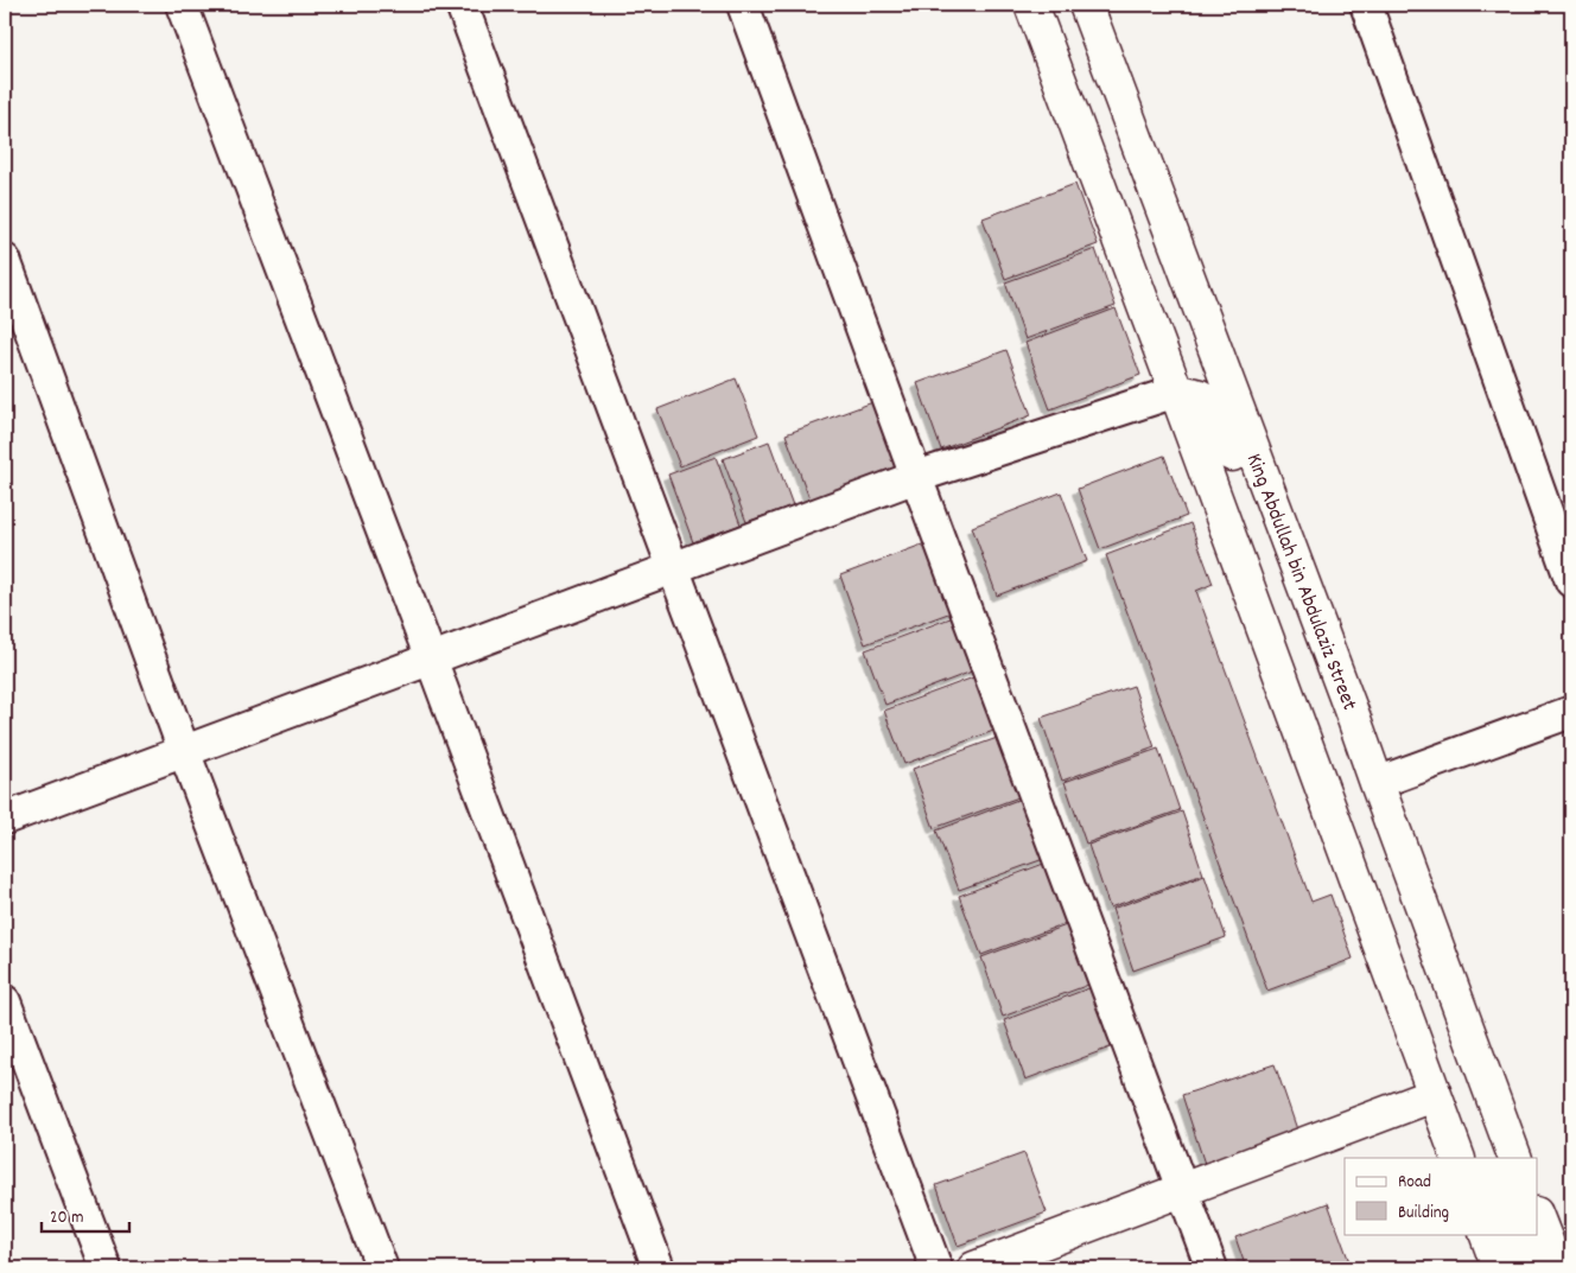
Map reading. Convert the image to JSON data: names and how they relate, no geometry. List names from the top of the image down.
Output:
{
  "streets": {
    "main road": ["King Abdullah bin Abdulaziz Street"]
  },
  "legend": ["Road", "Building"],
  "scale_bar": "20 m"
}
